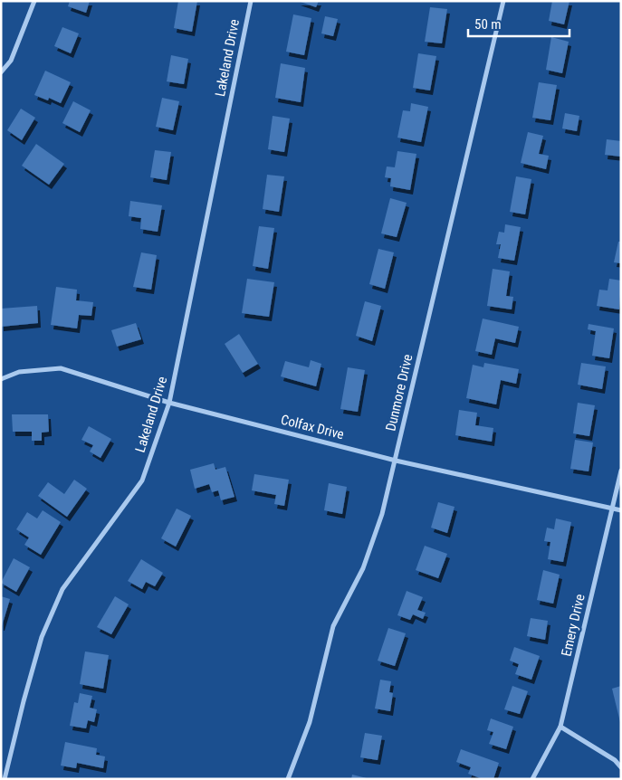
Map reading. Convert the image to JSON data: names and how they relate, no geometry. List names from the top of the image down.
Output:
{
  "streets": {
    "street": [
      "Lakeland Drive",
      "Dunmore Drive",
      "Colfax Drive",
      "Emery Drive"
    ]
  },
  "crossings": [
    ["Lakeland Drive", "Colfax Drive"],
    ["Dunmore Drive", "Colfax Drive"],
    ["Colfax Drive", "Emery Drive"]
  ],
  "scale_bar": "50 m"
}
